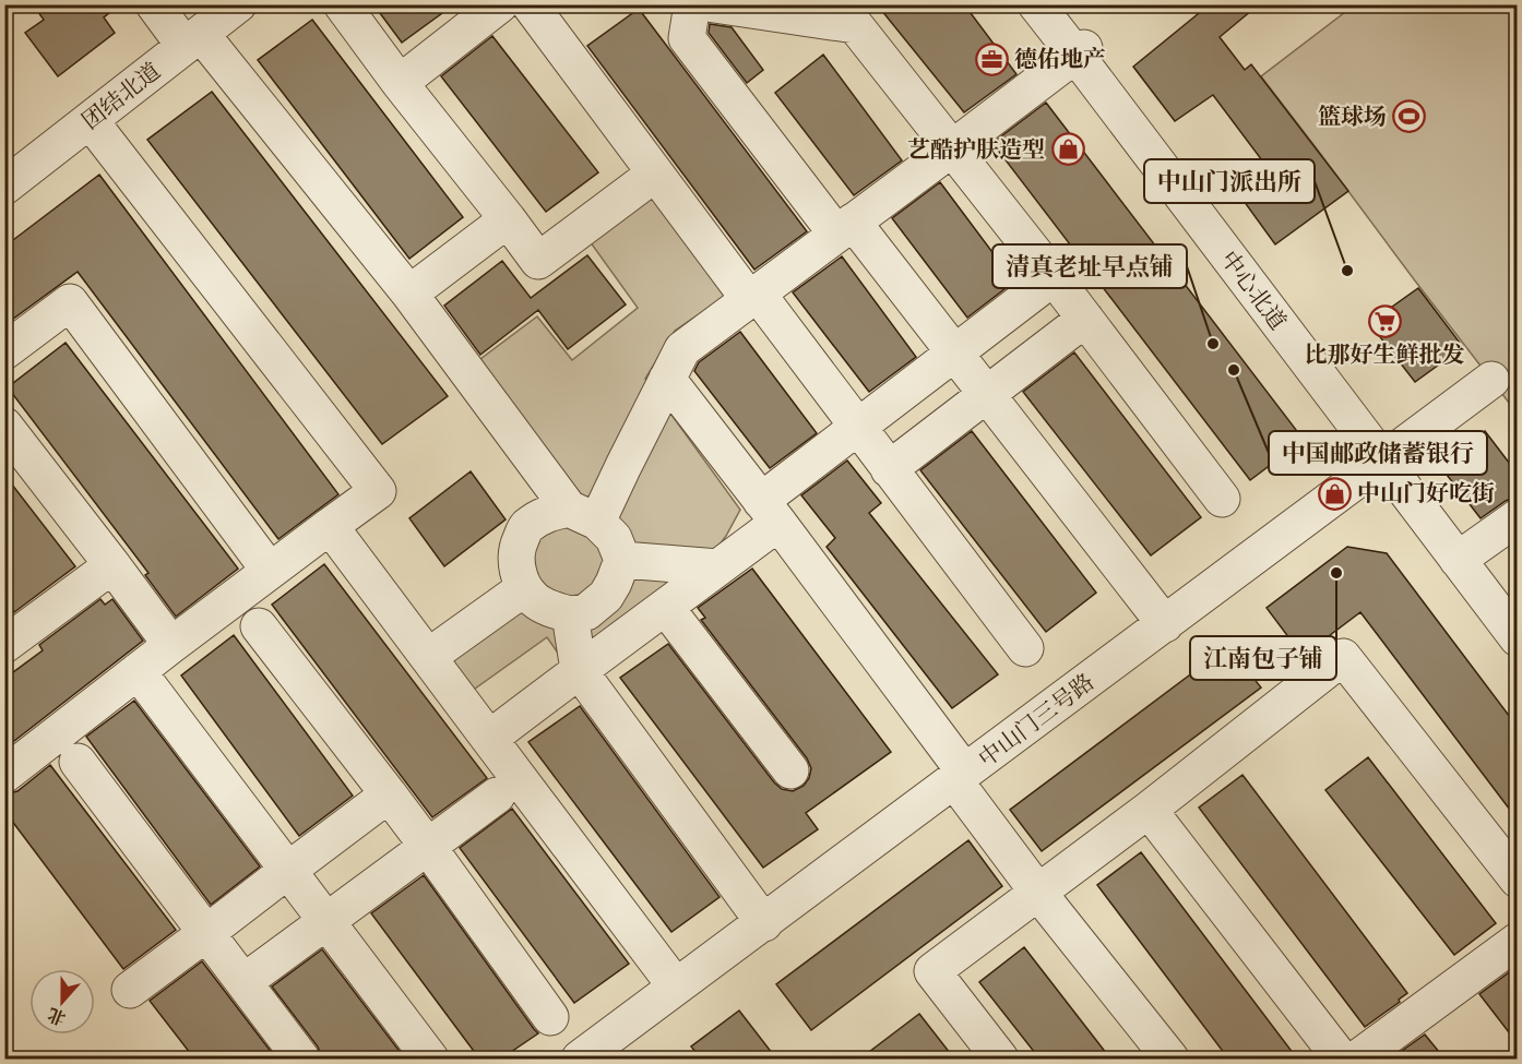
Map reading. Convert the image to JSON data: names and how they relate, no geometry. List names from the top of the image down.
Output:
{
  "streets": {
    "street": ["团结北道", "中心北道", "中山门三号路"]
  },
  "crossings": [
    ["中心北道", "中山门三号路"]
  ],
  "places": {
    "office": ["德佑地产"],
    "sports": ["篮球场"],
    "shop": ["艺酷护肤造型", "中山门好吃街"],
    "other": [
      "中山门派出所",
      "清真老址早点铺",
      "中国邮政储蓄银行",
      "江南包子铺"
    ],
    "supermarket": ["比那好生鲜批发"]
  },
  "north": "bottom"
}
